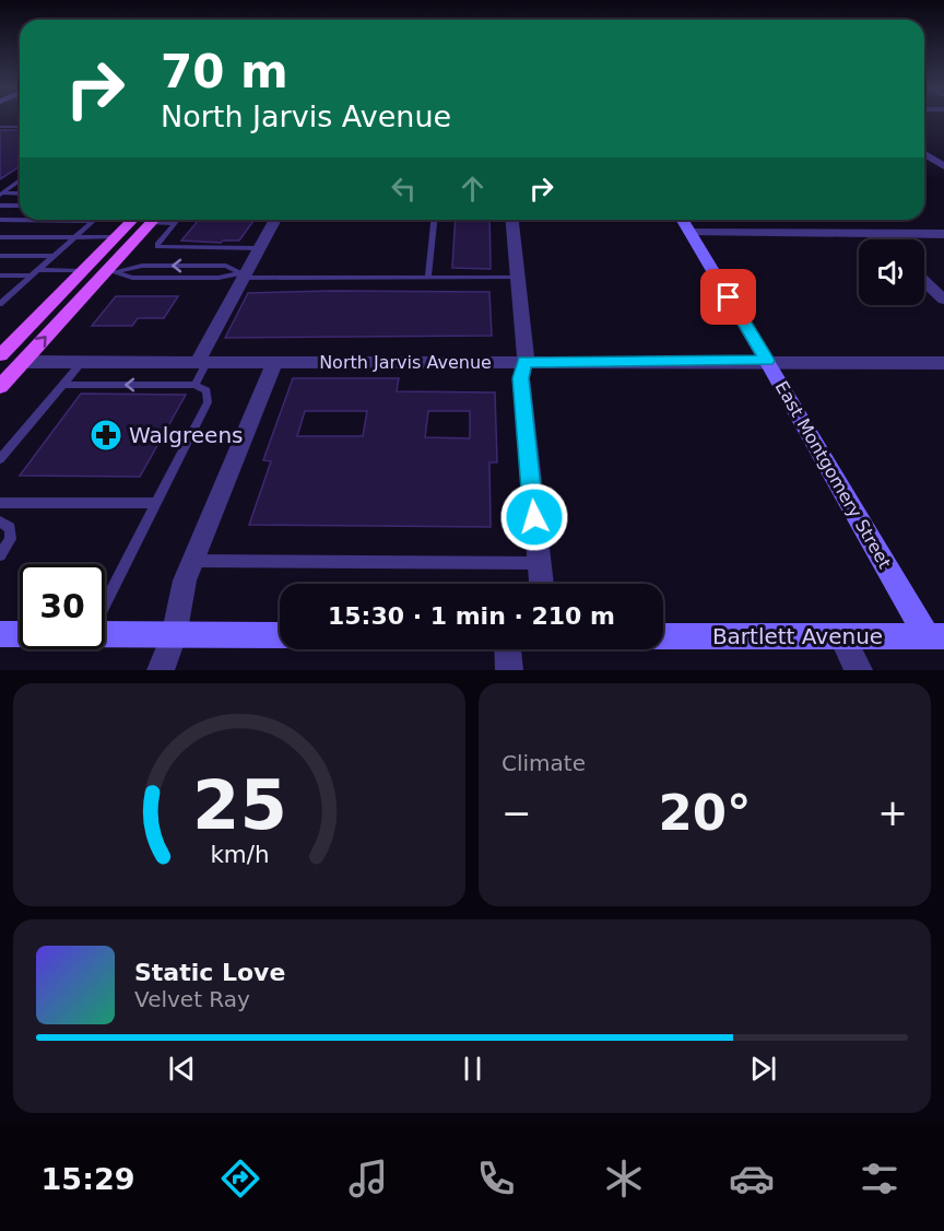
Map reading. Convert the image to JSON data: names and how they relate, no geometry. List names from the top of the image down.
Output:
{
  "streets": {
    "street": ["North Jarvis Avenue", "East Montgomery Street", "Bartlett Avenue"]
  },
  "crossings": [
    ["North Jarvis Avenue", "East Montgomery Street"],
    ["East Montgomery Street", "Bartlett Avenue"]
  ],
  "places": {
    "pharmacy": ["Walgreens"]
  },
  "page": {
    "turn": ["70 m", "North Jarvis Avenue"],
    "limit": "30",
    "trip": "15:30 · 1 min · 210 m",
    "tile": "Climate",
    "heat": ["−", "20°", "+"],
    "song": ["Static Love", "Velvet Ray"],
    "tabs": "15:29",
    "gauge": ["25", "km/h"]
  }
}
